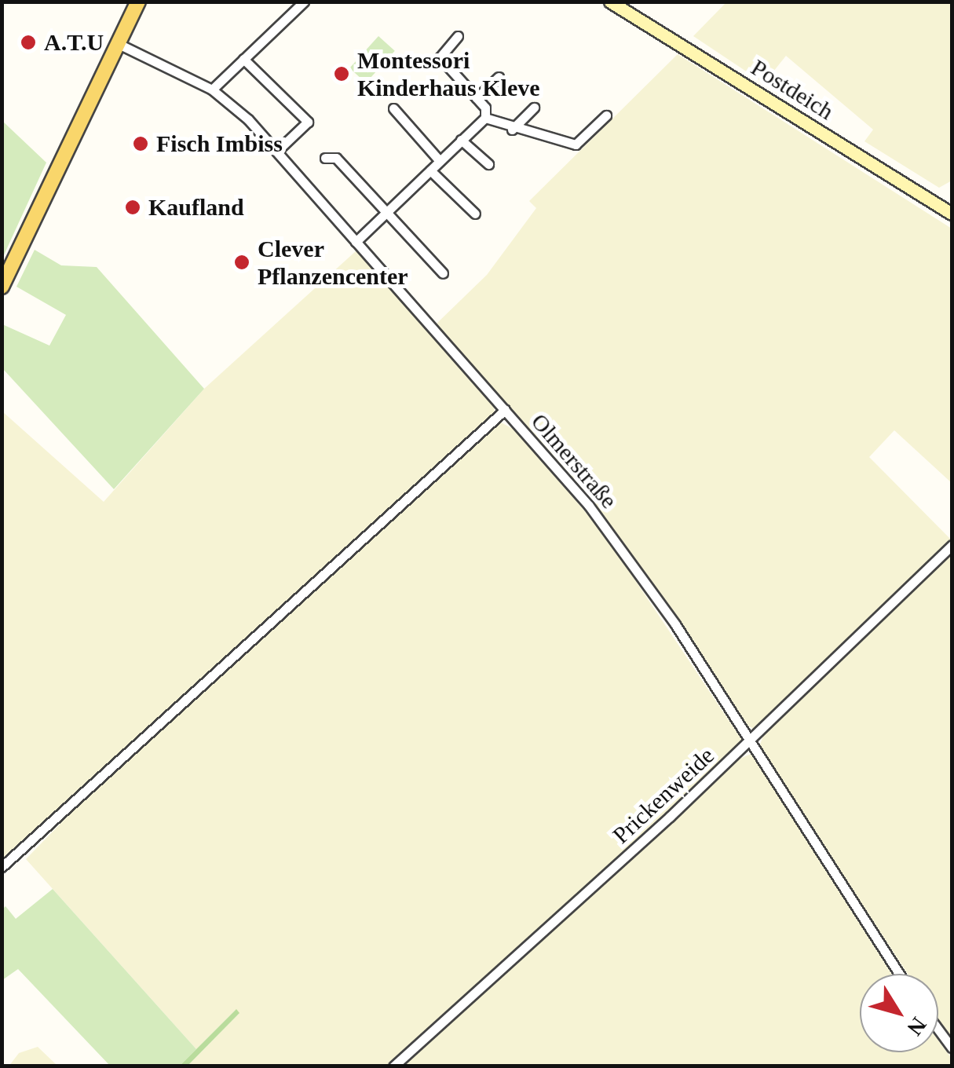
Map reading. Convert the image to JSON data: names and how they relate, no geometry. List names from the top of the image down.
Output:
{
  "streets": {
    "main road": ["Postdeich"],
    "street": ["Olmerstraße", "Prickenweide"]
  },
  "crossings": [
    ["Olmerstraße", "Prickenweide"]
  ],
  "places": [
    "A.T.U",
    "Montessori Kinderhaus Kleve",
    "Fisch Imbiss",
    "Kaufland",
    "Clever Pflanzencenter"
  ],
  "north": "bottom right"
}
